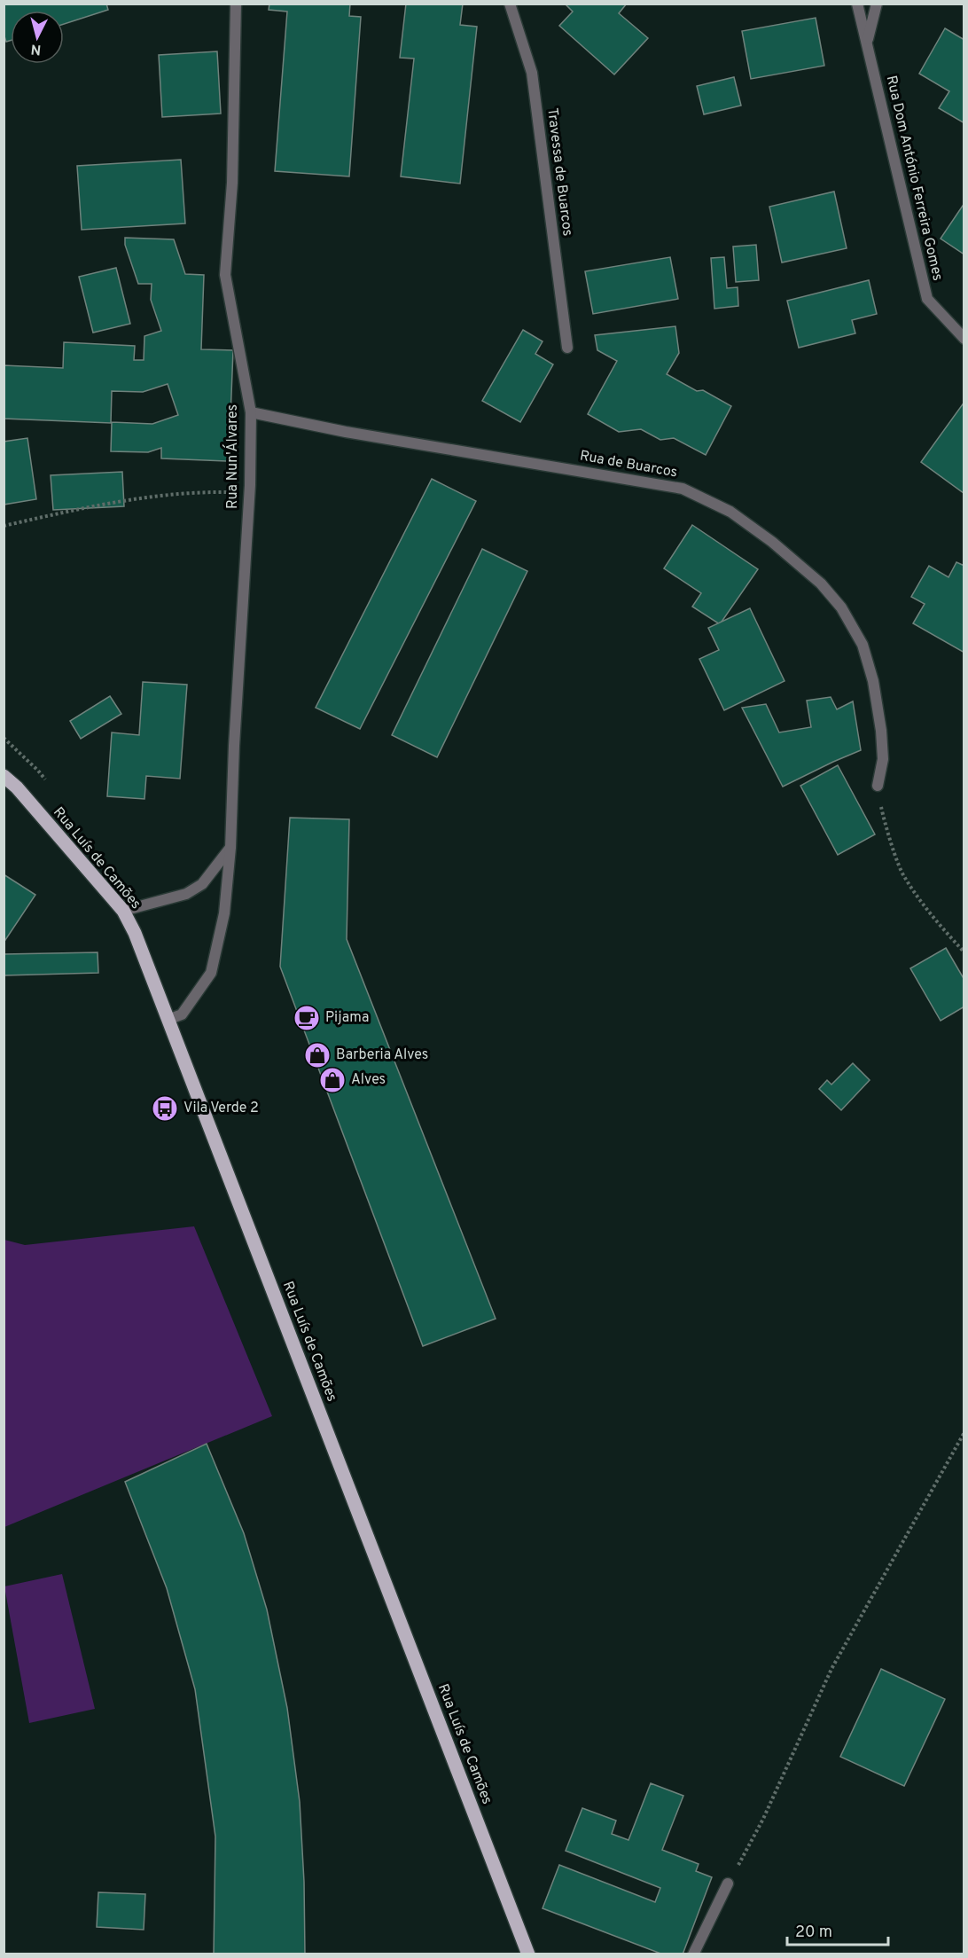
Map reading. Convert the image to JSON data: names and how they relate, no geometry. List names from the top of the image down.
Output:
{
  "streets": {
    "main road": ["Rua Luís de Camões"],
    "street": [
      "Travessa de Buarcos",
      "Rua Dom António Ferreira Gomes",
      "Rua Nun'Álvares",
      "Rua de Buarcos"
    ]
  },
  "crossings": [
    ["Rua Nun'Álvares", "Rua de Buarcos"],
    ["Rua Nun'Álvares", "Rua Luís de Camões"]
  ],
  "places": {
    "cafe": ["Pijama"],
    "shop": ["Barberia Alves", "Alves"],
    "bus stop": ["Vila Verde 2"]
  },
  "scale_bar": "20 m",
  "north": "bottom"
}
